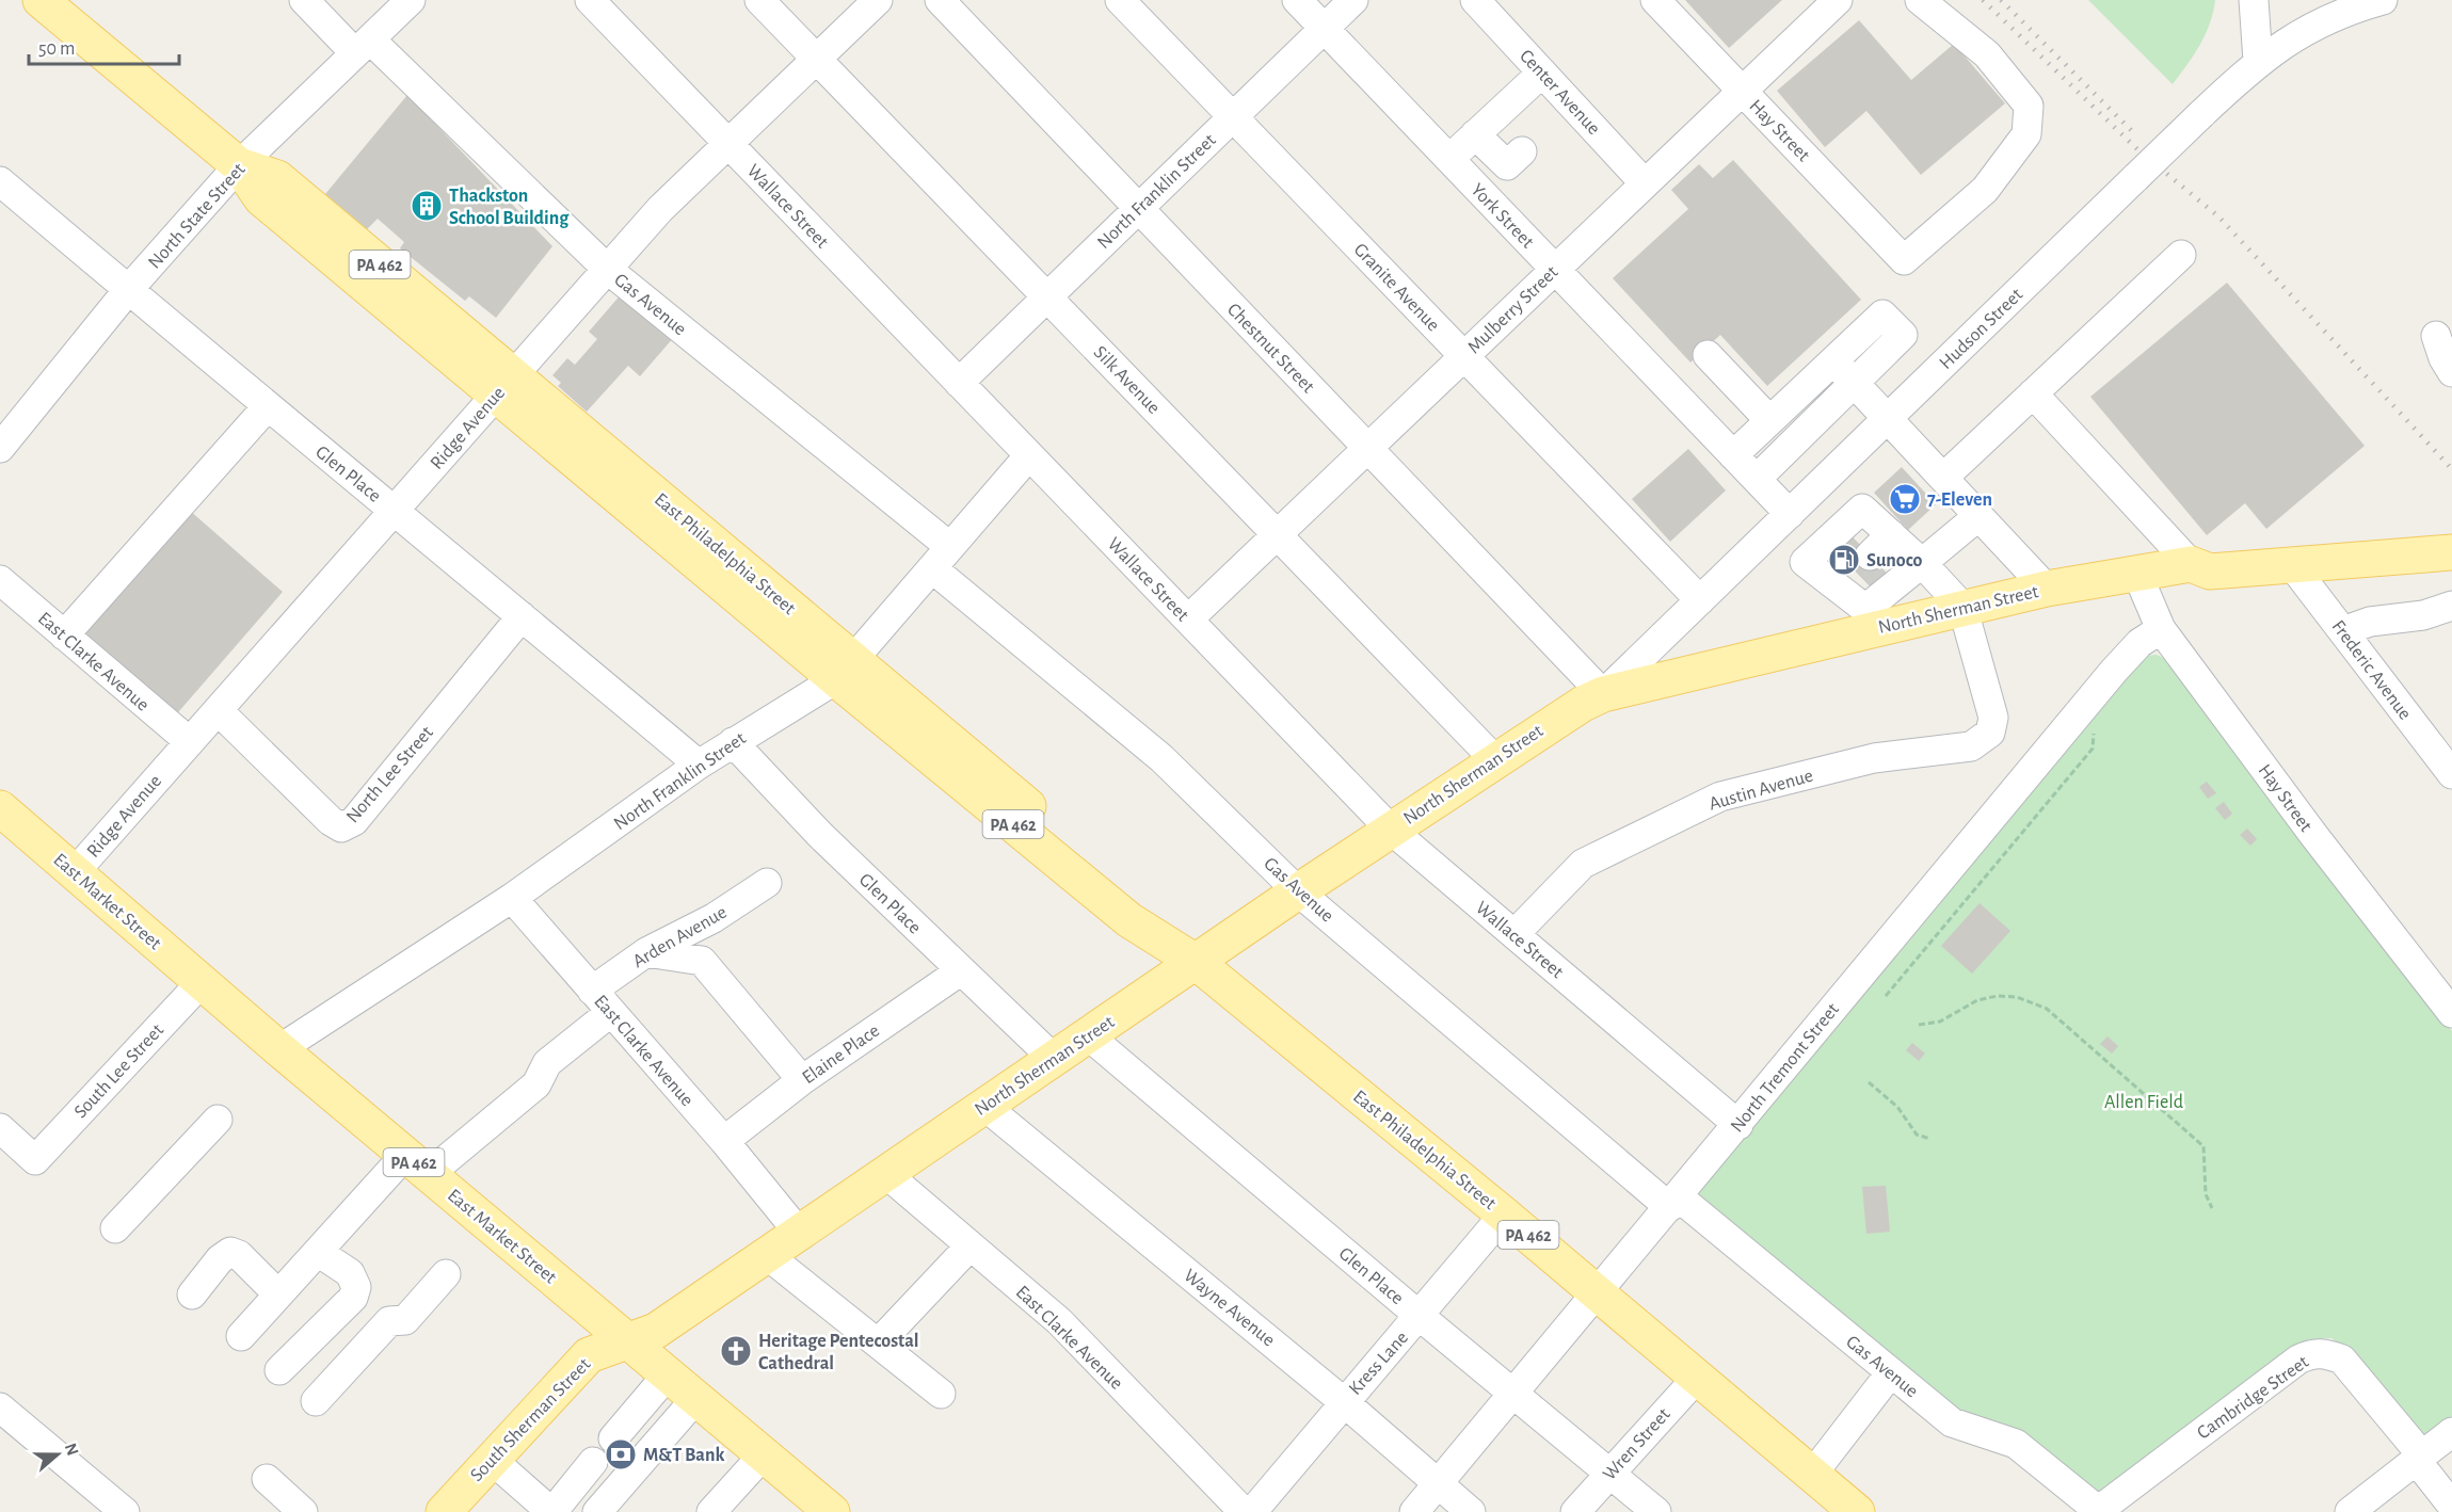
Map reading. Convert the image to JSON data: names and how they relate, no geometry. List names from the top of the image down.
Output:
{
  "streets": {
    "main road": [
      "PA 462",
      "East Philadelphia Street",
      "North Sherman Street",
      "East Market Street",
      "South Sherman Street"
    ],
    "street": [
      "Center Avenue",
      "Hay Street",
      "North Franklin Street",
      "Wallace Street",
      "North State Street",
      "York Street",
      "Granite Avenue",
      "Gas Avenue",
      "Mulberry Street",
      "Hudson Street",
      "Chestnut Street",
      "Silk Avenue",
      "Ridge Avenue",
      "Glen Place",
      "East Clarke Avenue",
      "Frederic Avenue",
      "North Lee Street",
      "Austin Avenue",
      "Arden Avenue",
      "Elaine Place",
      "North Tremont Street",
      "South Lee Street",
      "Wayne Avenue",
      "Kress Lane",
      "Cambridge Street",
      "Wren Street"
    ]
  },
  "crossings": [
    ["Center Avenue", "Mulberry Street"],
    ["Hay Street", "Mulberry Street"],
    ["Hay Street", "North Sherman Street"],
    ["Hay Street", "North Tremont Street"],
    ["North Franklin Street", "Wallace Street"],
    ["North Franklin Street", "York Street"],
    ["North Franklin Street", "Granite Avenue"],
    ["North Franklin Street", "Gas Avenue"],
    ["North Franklin Street", "Chestnut Street"],
    ["North Franklin Street", "Silk Avenue"],
    ["North Franklin Street", "Glen Place"],
    ["North Franklin Street", "East Philadelphia Street"],
    ["North Franklin Street", "East Clarke Avenue"],
    ["North Franklin Street", "East Market Street"],
    ["Wallace Street", "Mulberry Street"],
    ["Wallace Street", "Ridge Avenue"],
    ["Wallace Street", "North Sherman Street"],
    ["Wallace Street", "Austin Avenue"],
    ["Wallace Street", "North Tremont Street"],
    ["North State Street", "Gas Avenue"],
    ["North State Street", "Glen Place"],
    ["North State Street", "East Philadelphia Street"],
    ["York Street", "Mulberry Street"],
    ["York Street", "Hudson Street"],
    ["Granite Avenue", "Mulberry Street"],
    ["Granite Avenue", "Hudson Street"],
    ["Gas Avenue", "Ridge Avenue"],
    ["Gas Avenue", "North Sherman Street"],
    ["Gas Avenue", "North Tremont Street"],
    ["Gas Avenue", "Cambridge Street"],
    ["Mulberry Street", "Chestnut Street"],
    ["Mulberry Street", "Silk Avenue"],
    ["Hudson Street", "Chestnut Street"],
    ["Hudson Street", "North Sherman Street"],
    ["Chestnut Street", "North Sherman Street"],
    ["Silk Avenue", "Ridge Avenue"],
    ["Silk Avenue", "North Sherman Street"],
    ["Ridge Avenue", "Glen Place"],
    ["Ridge Avenue", "East Philadelphia Street"],
    ["Ridge Avenue", "East Clarke Avenue"],
    ["Ridge Avenue", "North Lee Street"],
    ["Ridge Avenue", "East Market Street"],
    ["Glen Place", "North Sherman Street"],
    ["Glen Place", "North Lee Street"],
    ["Glen Place", "Elaine Place"],
    ["Glen Place", "North Tremont Street"],
    ["Glen Place", "Kress Lane"],
    ["Glen Place", "Wren Street"],
    ["East Philadelphia Street", "North Sherman Street"],
    ["East Philadelphia Street", "North Tremont Street"],
    ["East Philadelphia Street", "Kress Lane"],
    ["East Philadelphia Street", "Wren Street"],
    ["North Sherman Street", "East Clarke Avenue"],
    ["North Sherman Street", "Frederic Avenue"],
    ["North Sherman Street", "Austin Avenue"],
    ["North Sherman Street", "East Market Street"],
    ["North Sherman Street", "Wayne Avenue"],
    ["North Sherman Street", "South Sherman Street"],
    ["East Clarke Avenue", "Arden Avenue"],
    ["East Clarke Avenue", "Elaine Place"],
    ["East Market Street", "South Lee Street"],
    ["East Market Street", "South Sherman Street"],
    ["North Tremont Street", "Wayne Avenue"],
    ["Wayne Avenue", "Kress Lane"]
  ],
  "parks": ["Allen Field"],
  "places": {
    "building": ["Thackston School Building"],
    "supermarket": ["7-Eleven"],
    "fuel station": ["Sunoco"],
    "church": ["Heritage Pentecostal Cathedral"],
    "bank": ["M&T Bank"]
  },
  "scale_bar": "50 m",
  "north": "right"
}
